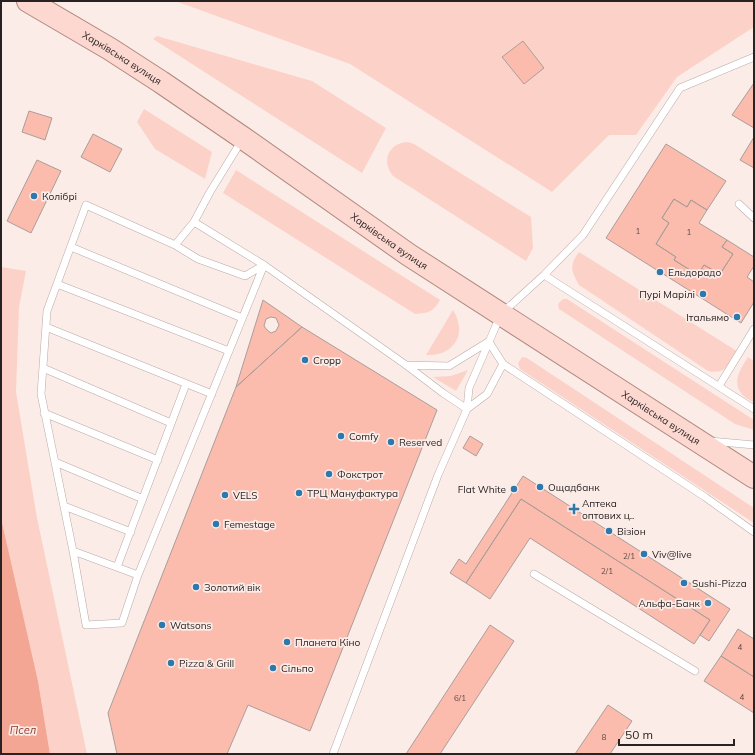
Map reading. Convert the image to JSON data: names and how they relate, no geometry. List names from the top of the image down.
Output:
{
  "streets": {
    "main road": ["Харківська вулиця"]
  },
  "water": ["Псел"],
  "places": {
    "other": [
      "Колібрі",
      "Ельдорадо",
      "Пурі Марілі",
      "Італьямо",
      "Cropp",
      "Comfy",
      "Reserved",
      "Фокстрот",
      "Ощадбанк",
      "Flat White",
      "ТРЦ Мануфактура",
      "VELS",
      "Femestage",
      "Візіон",
      "Viv@live",
      "Sushi-Pizza",
      "Золотий вік",
      "Альфа-Банк",
      "Watsons",
      "Планета Кіно",
      "Pizza & Grill",
      "Сільпо"
    ],
    "health": ["Аптека оптових ц.."]
  },
  "house_numbers": [
    "1",
    "1",
    "2/1",
    "2/1",
    "4",
    "4",
    "6/1",
    "8"
  ],
  "scale_bar": "50 m"
}
